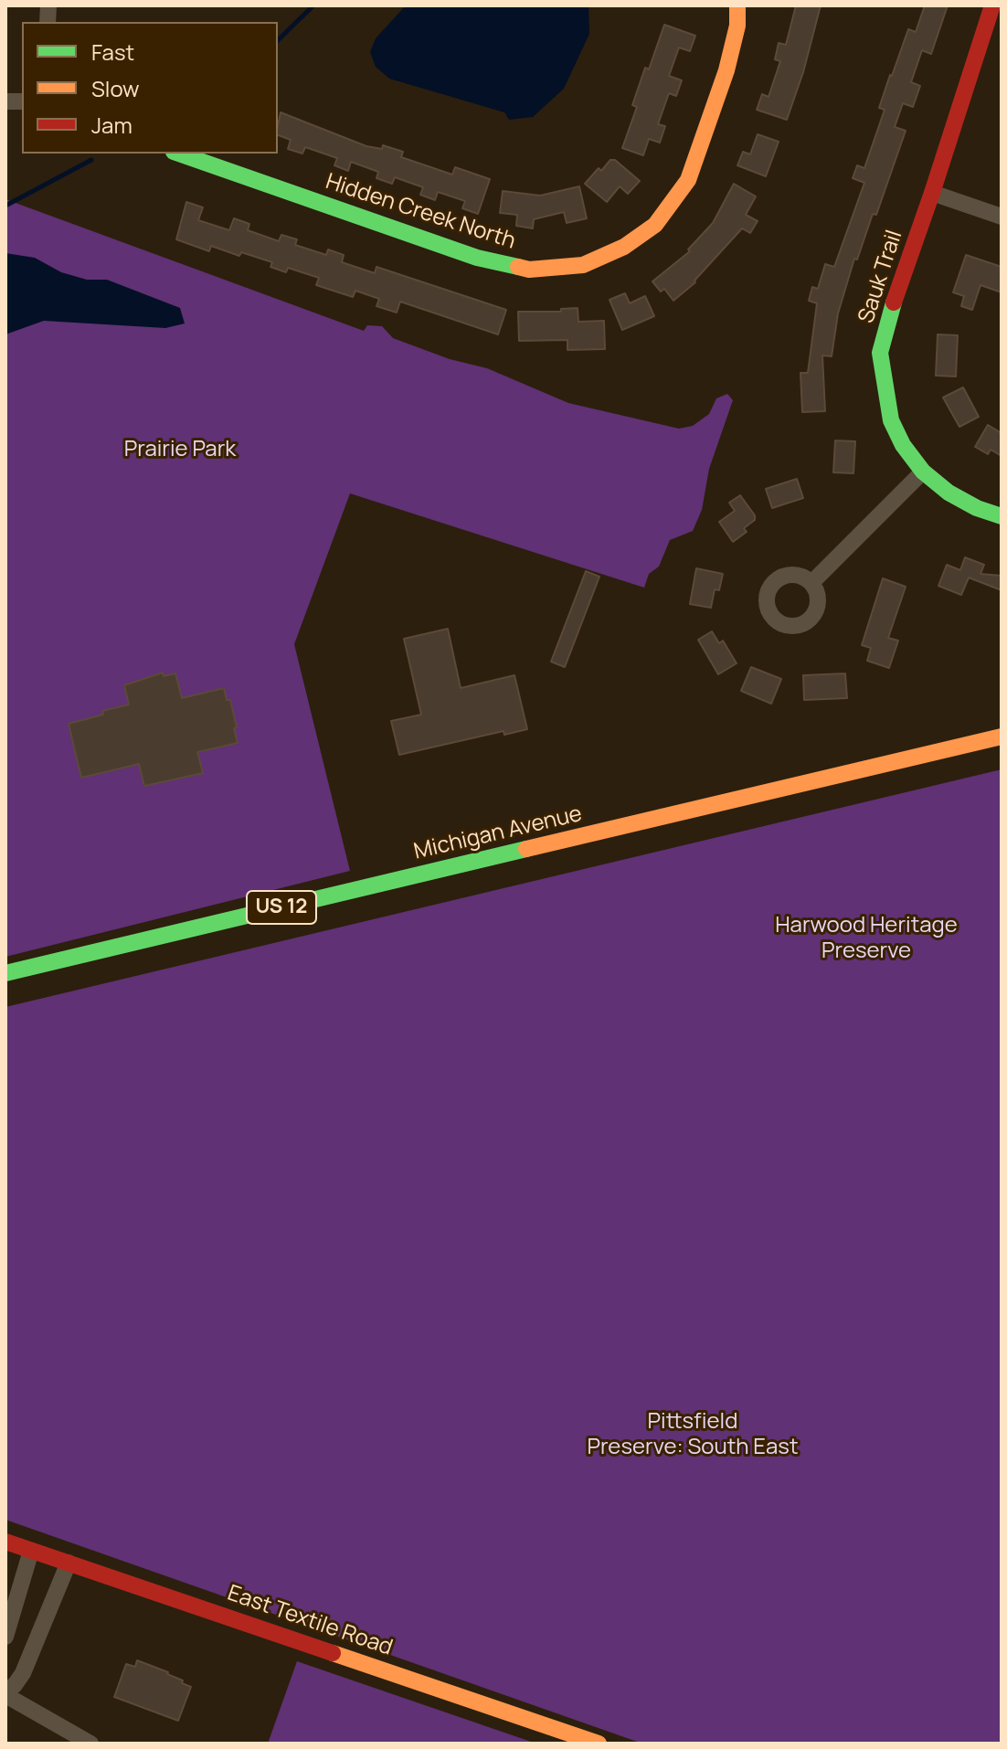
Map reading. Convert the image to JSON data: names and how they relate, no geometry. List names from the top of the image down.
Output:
{
  "streets": {
    "main road": [
      "Hidden Creek North",
      "Sauk Trail",
      "Michigan Avenue",
      "US 12",
      "East Textile Road"
    ]
  },
  "parks": ["Prairie Park", "Harwood Heritage Preserve", "Pittsfield Preserve: South East"],
  "legend": ["Fast", "Slow", "Jam"]
}
